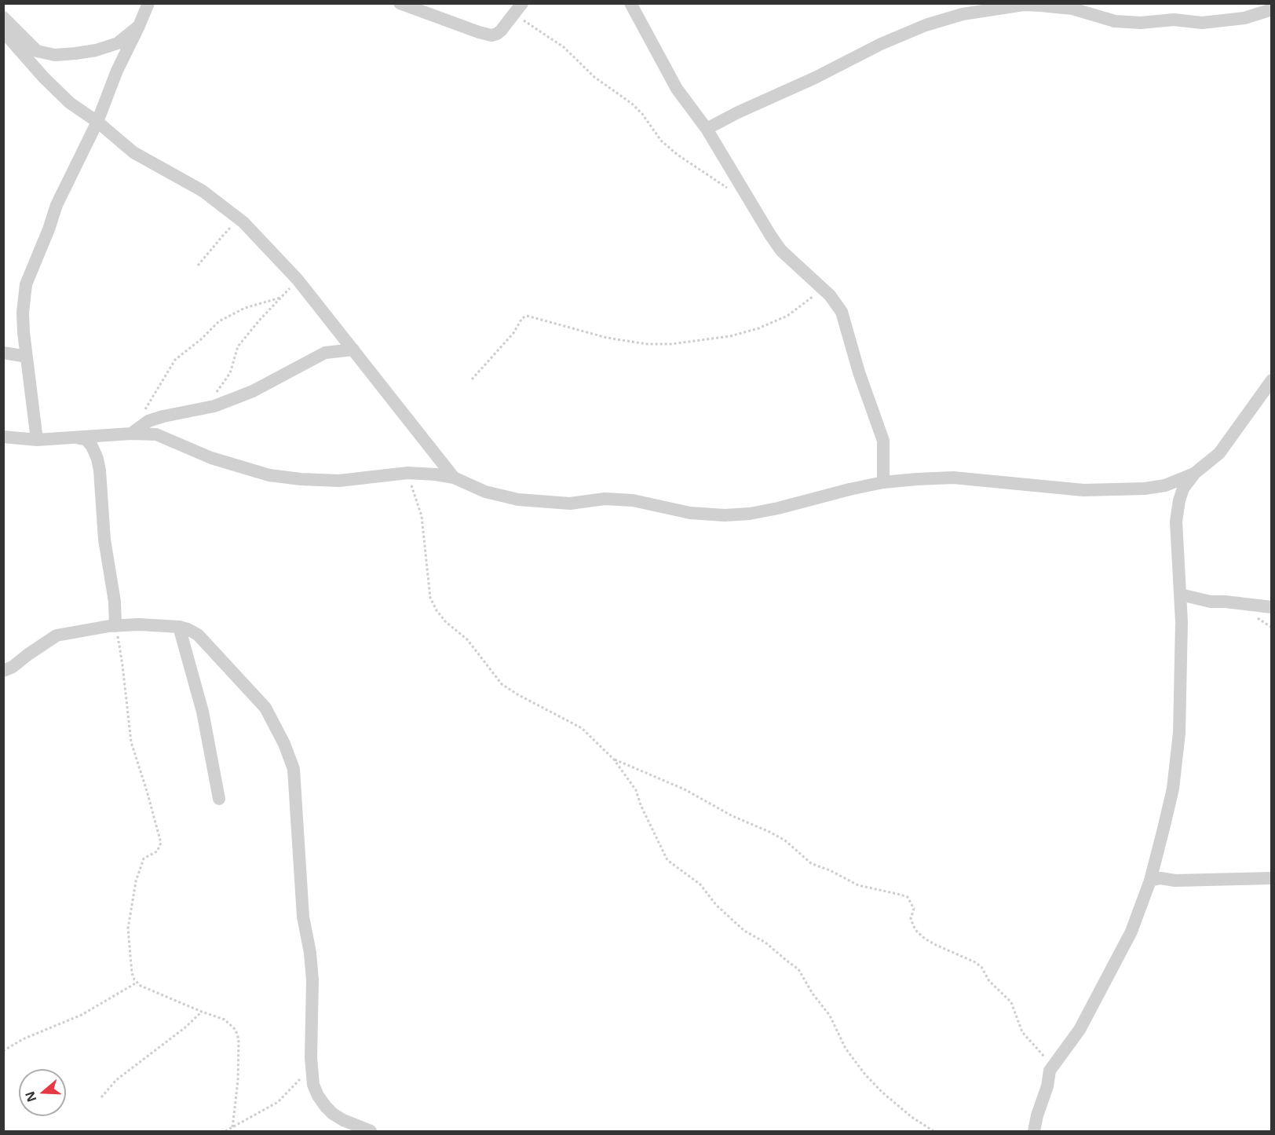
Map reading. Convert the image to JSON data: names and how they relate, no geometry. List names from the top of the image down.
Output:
{
  "north": "left"
}
